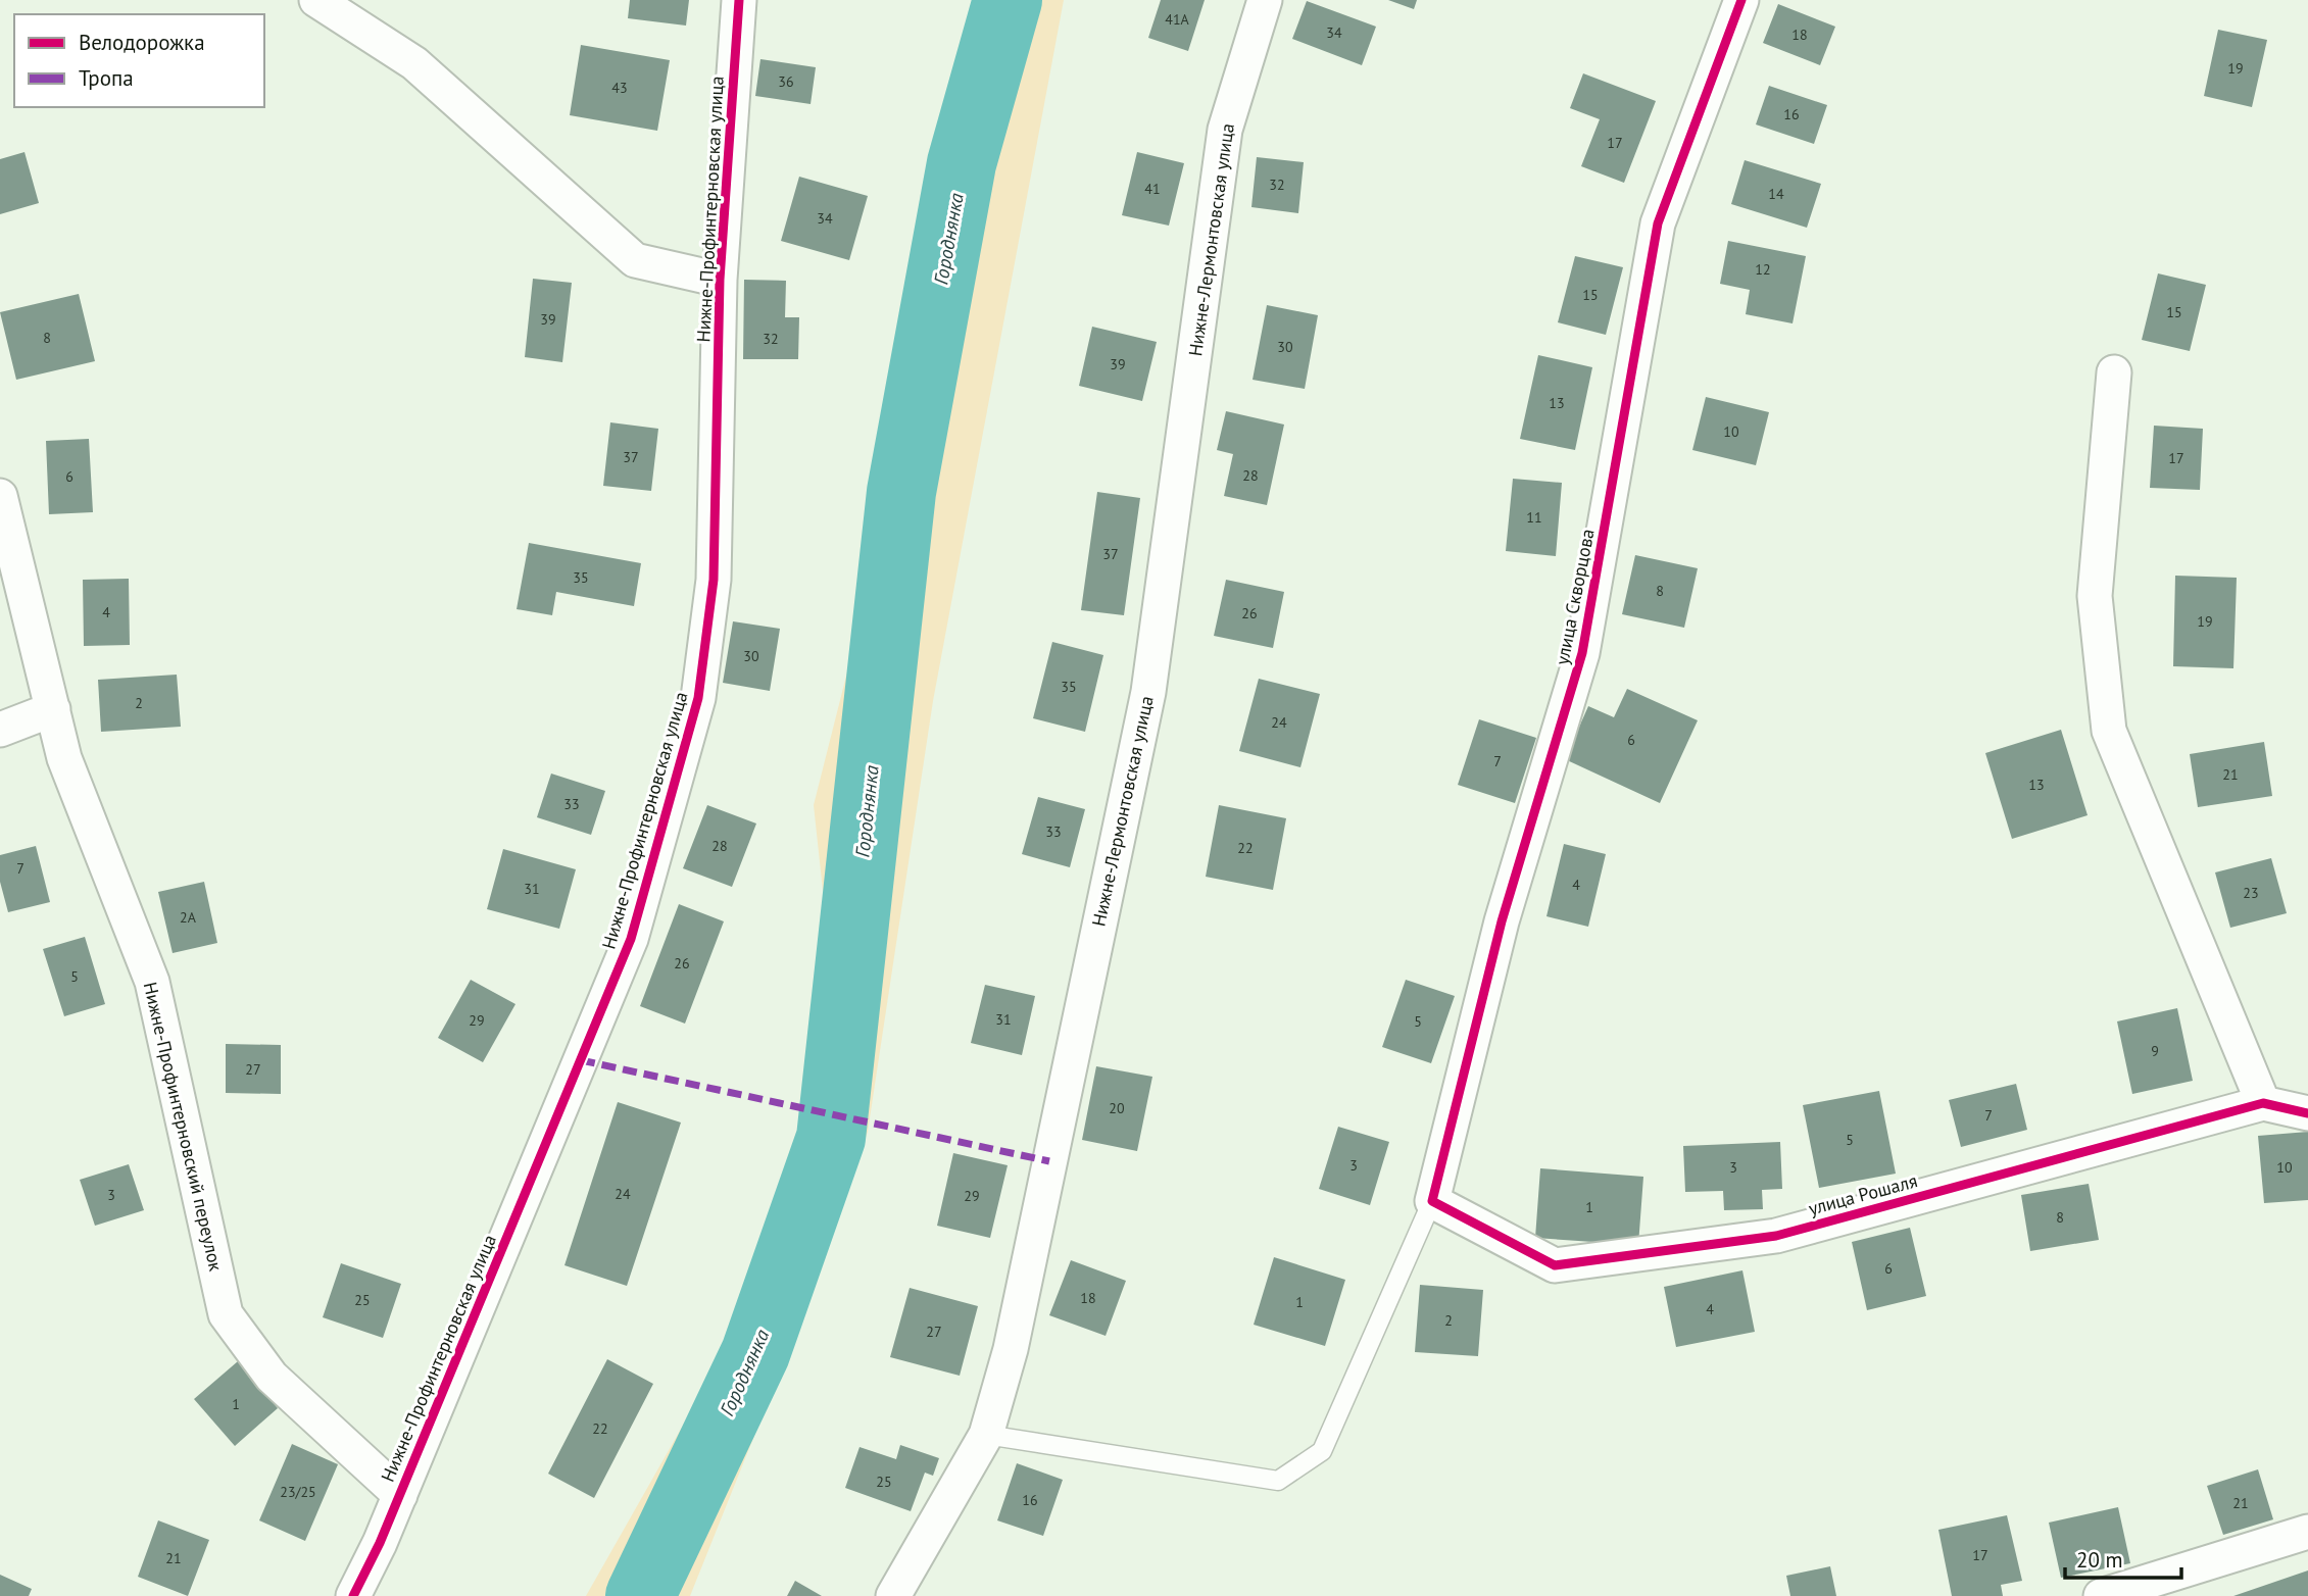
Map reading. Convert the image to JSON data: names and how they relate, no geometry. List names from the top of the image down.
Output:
{
  "streets": {
    "street": [
      "Нижне-Профинтерновская улица",
      "Нижне-Лермонтовская улица",
      "улица Скворцова",
      "Нижне-Профинтерновский переулок",
      "улица Рошаля"
    ]
  },
  "crossings": [
    ["Нижне-Профинтерновская улица", "Нижне-Профинтерновский переулок"],
    ["улица Скворцова", "улица Рошаля"]
  ],
  "water": ["Городнянка"],
  "house_numbers": [
    "41А",
    "34",
    "18",
    "19",
    "36",
    "43",
    "16",
    "17",
    "32",
    "41",
    "14",
    "34",
    "12",
    "15",
    "15",
    "39",
    "8",
    "32",
    "30",
    "39",
    "13",
    "10",
    "37",
    "17",
    "28",
    "6",
    "11",
    "37",
    "35",
    "8",
    "4",
    "26",
    "19",
    "30",
    "35",
    "2",
    "24",
    "6",
    "7",
    "21",
    "13",
    "33",
    "33",
    "28",
    "22",
    "7",
    "4",
    "31",
    "23",
    "2А",
    "26",
    "5",
    "31",
    "29",
    "5",
    "9",
    "27",
    "20",
    "7",
    "5",
    "3",
    "3",
    "10",
    "24",
    "3",
    "29",
    "1",
    "8",
    "6",
    "18",
    "25",
    "1",
    "4",
    "2",
    "27",
    "1",
    "22",
    "25",
    "23/25",
    "16",
    "21",
    "17",
    "21"
  ],
  "legend": ["Велодорожка", "Тропа"],
  "scale_bar": "20 m"
}
